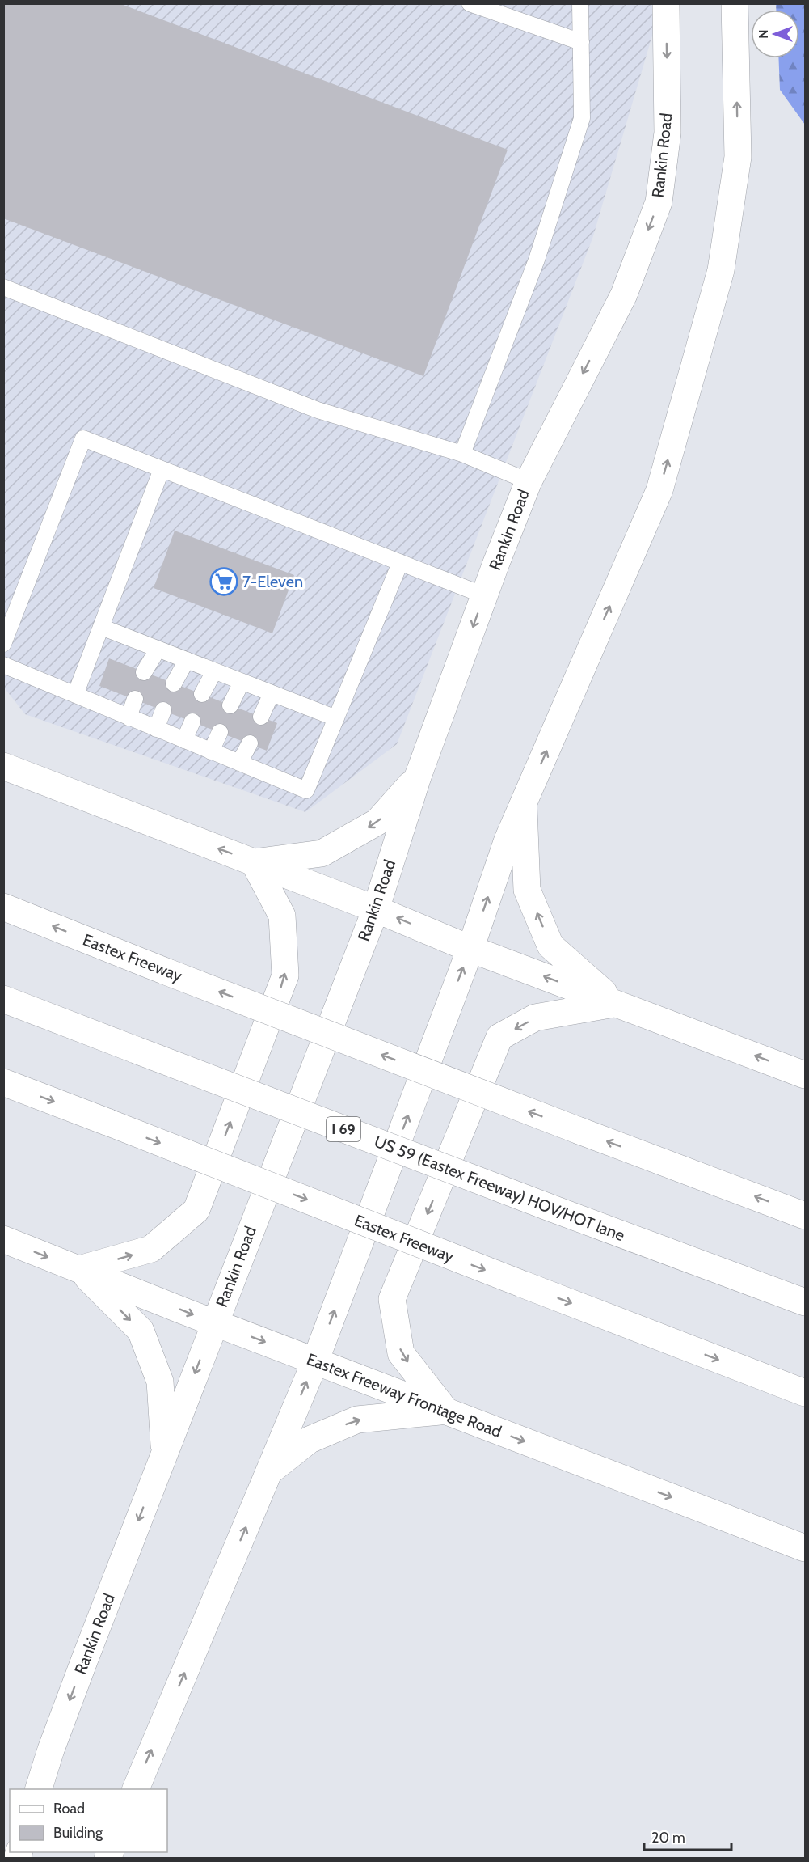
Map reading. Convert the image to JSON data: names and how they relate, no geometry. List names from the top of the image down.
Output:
{
  "streets": {
    "main road": [
      "Rankin Road",
      "Eastex Freeway",
      "I 69",
      "US 59 (Eastex Freeway) HOV/HOT lane",
      "Eastex Freeway Frontage Road"
    ]
  },
  "crossings": [
    ["Rankin Road", "Eastex Freeway Frontage Road"]
  ],
  "one_way": ["Eastex Freeway Frontage Road"],
  "places": {
    "supermarket": ["7-Eleven"]
  },
  "legend": ["Road", "Building"],
  "scale_bar": "20 m",
  "north": "left"
}
